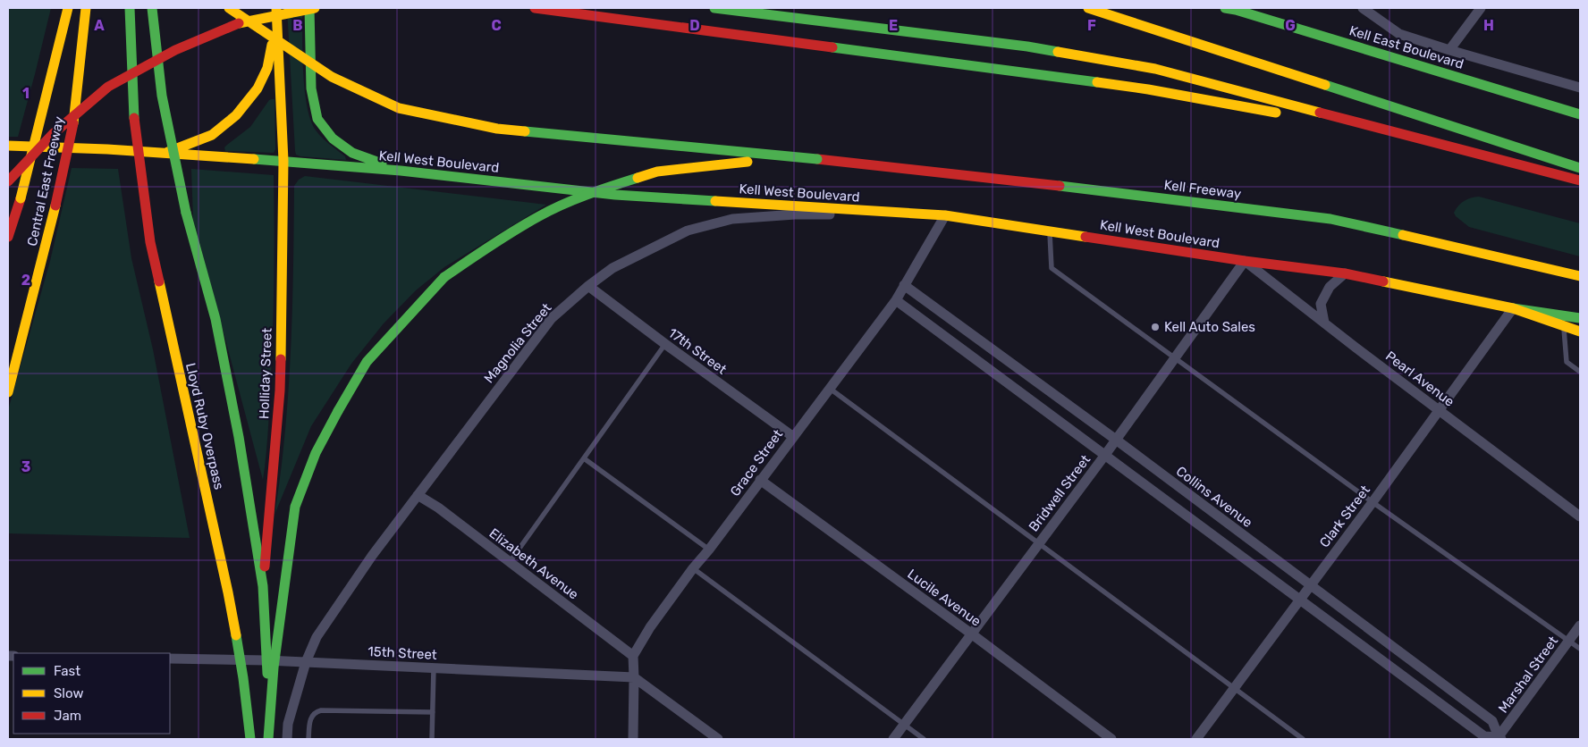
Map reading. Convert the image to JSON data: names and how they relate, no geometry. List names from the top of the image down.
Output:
{
  "streets": {
    "main road": [
      "Kell East Boulevard",
      "Kell West Boulevard",
      "Central East Freeway",
      "Kell Freeway",
      "Holliday Street",
      "Lloyd Ruby Overpass"
    ],
    "street": [
      "Magnolia Street",
      "17th Street",
      "Pearl Avenue",
      "Grace Street",
      "Bridwell Street",
      "Collins Avenue",
      "Clark Street",
      "Elizabeth Avenue",
      "Lucile Avenue",
      "15th Street",
      "Marshal Street"
    ]
  },
  "crossings": [
    ["Kell West Boulevard", "Magnolia Street"],
    ["Kell West Boulevard", "Holliday Street"],
    ["Kell West Boulevard", "Pearl Avenue"],
    ["Kell West Boulevard", "Grace Street"],
    ["Kell West Boulevard", "Bridwell Street"],
    ["Kell West Boulevard", "Clark Street"],
    ["Magnolia Street", "17th Street"],
    ["Magnolia Street", "Grace Street"],
    ["Magnolia Street", "Elizabeth Avenue"],
    ["Magnolia Street", "15th Street"],
    ["17th Street", "Grace Street"],
    ["Holliday Street", "15th Street"],
    ["Pearl Avenue", "Bridwell Street"],
    ["Pearl Avenue", "Clark Street"],
    ["Grace Street", "Collins Avenue"],
    ["Grace Street", "Elizabeth Avenue"],
    ["Grace Street", "Lucile Avenue"],
    ["Bridwell Street", "Collins Avenue"],
    ["Bridwell Street", "Lucile Avenue"],
    ["Collins Avenue", "Clark Street"],
    ["Collins Avenue", "Marshal Street"]
  ],
  "places": ["Kell Auto Sales"],
  "legend": ["Fast", "Slow", "Jam"],
  "grid": {
    "columns": [
      "A",
      "B",
      "C",
      "D",
      "E",
      "F",
      "G",
      "H"
    ],
    "rows": ["1", "2", "3"]
  }
}
